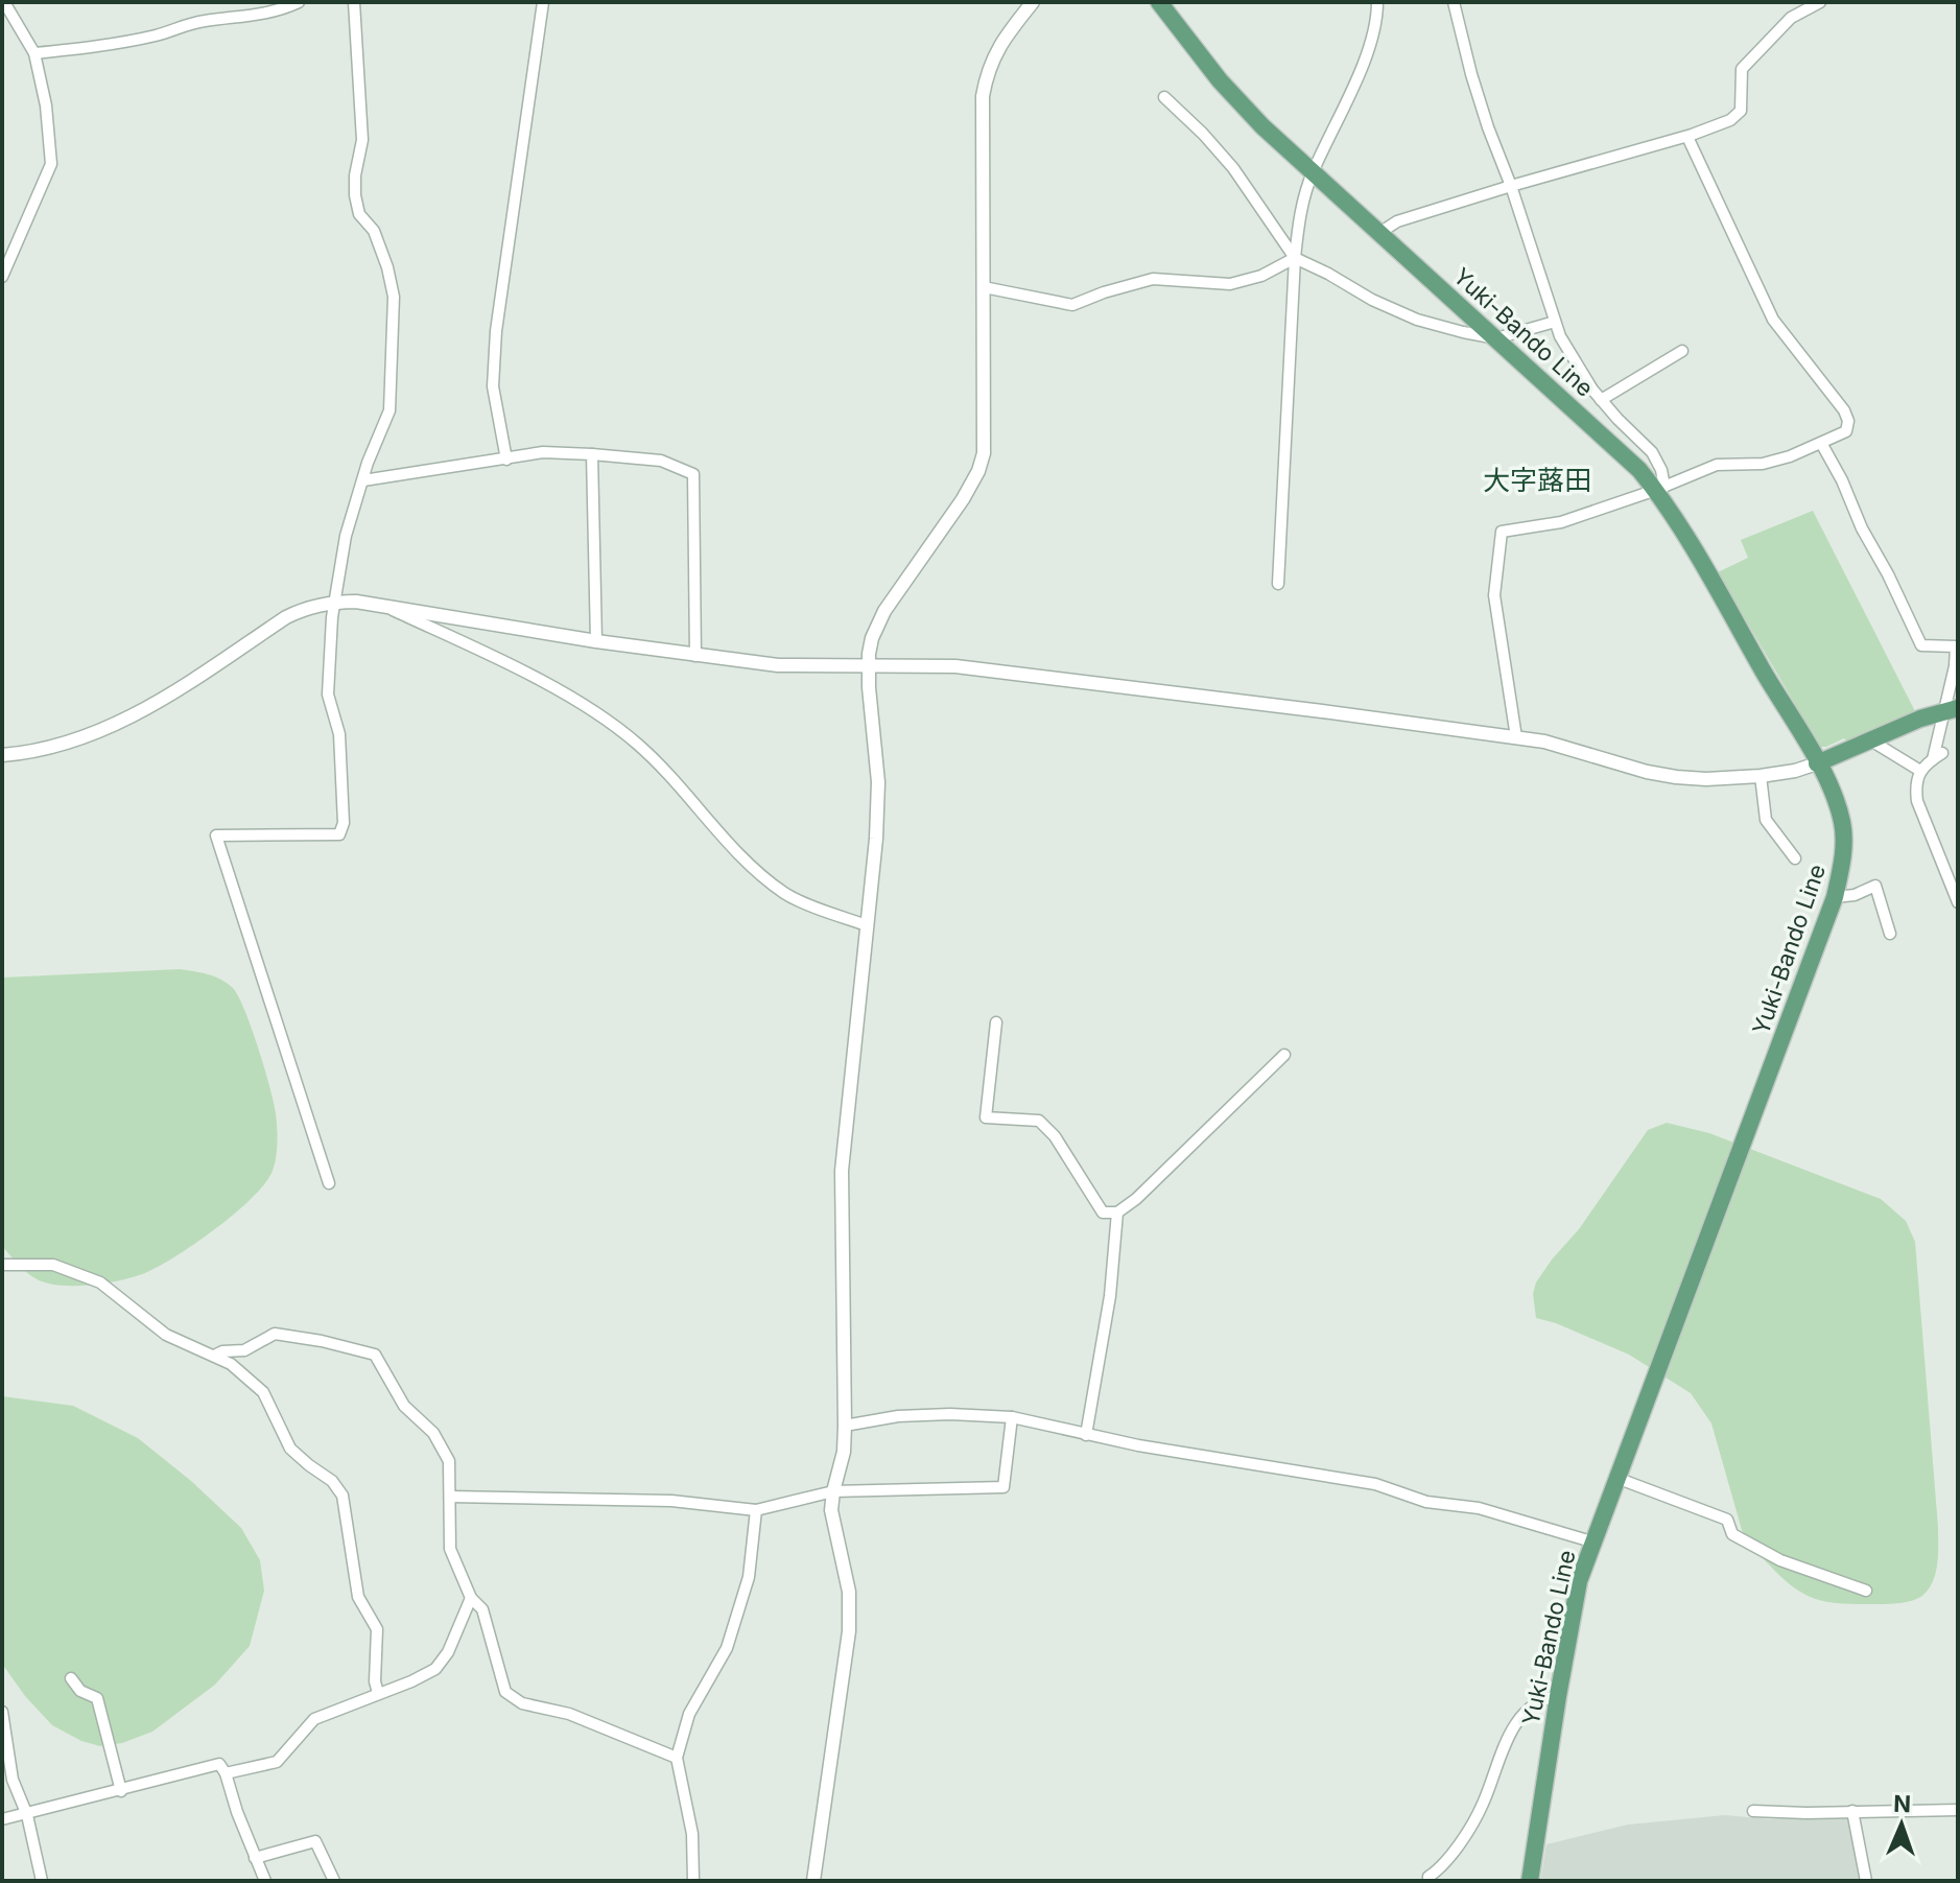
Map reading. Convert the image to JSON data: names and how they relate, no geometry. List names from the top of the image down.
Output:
{
  "streets": {
    "main road": ["Yuki-Bando Line"]
  },
  "districts": ["大字蕗田"],
  "north": "top"
}
